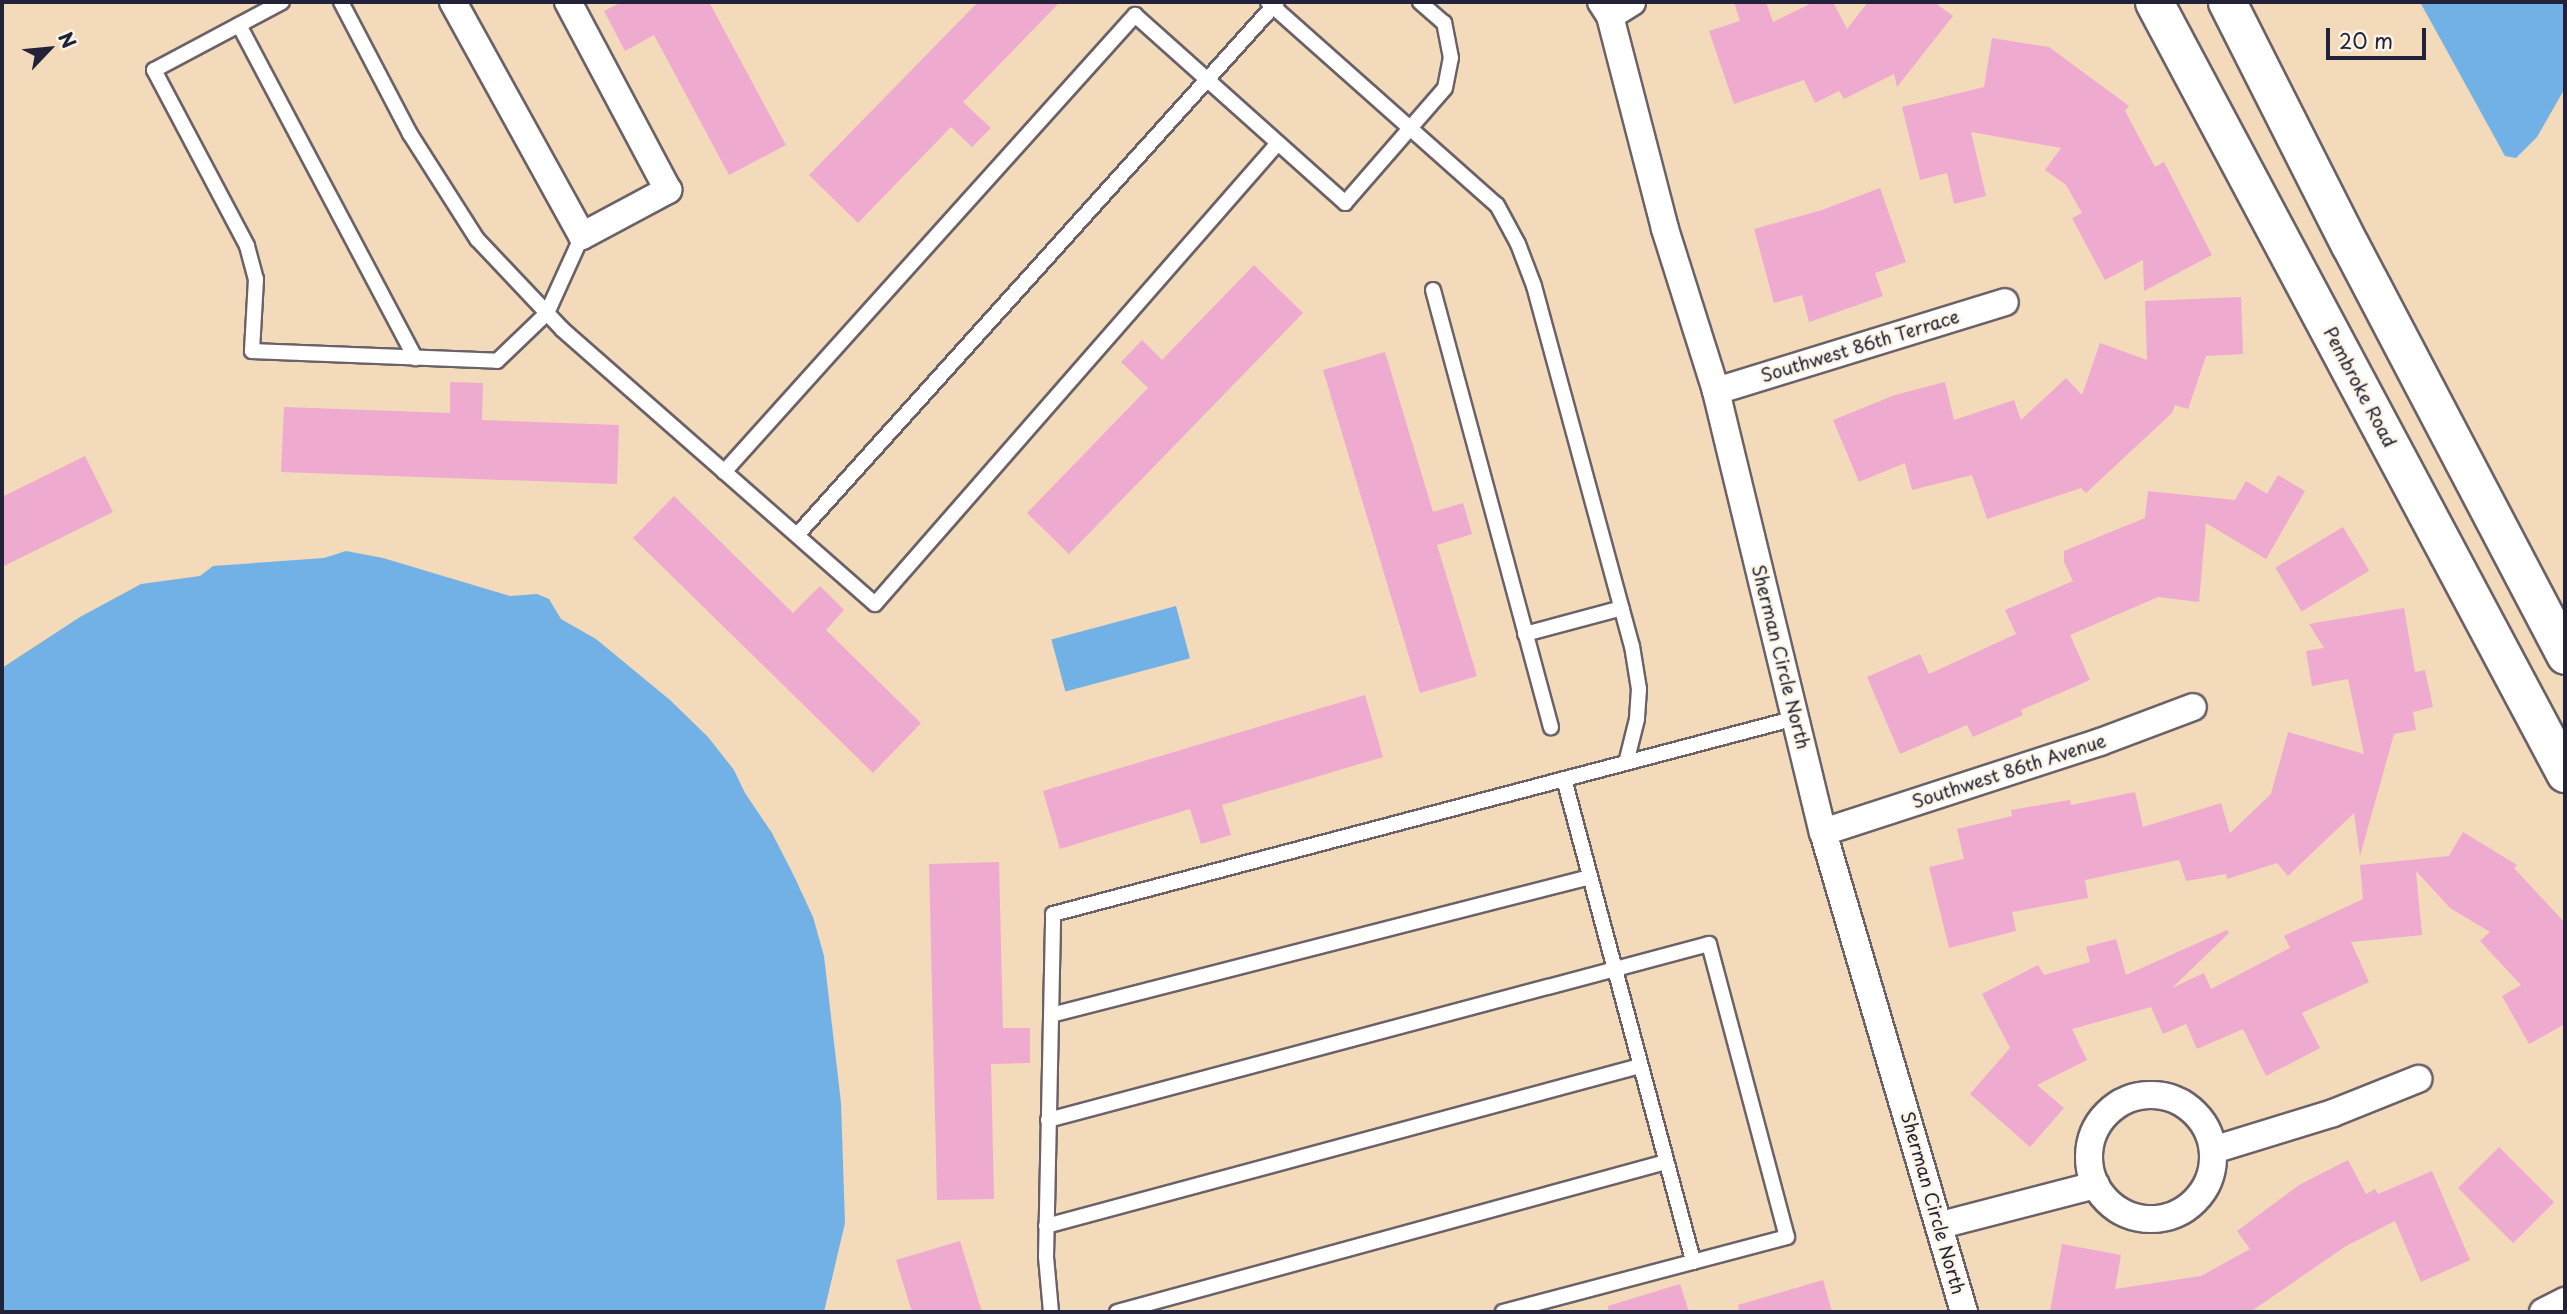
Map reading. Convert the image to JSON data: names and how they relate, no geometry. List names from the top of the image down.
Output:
{
  "streets": {
    "main road": ["Pembroke Road"],
    "street": ["Southwest 86th Terrace", "Sherman Circle North", "Southwest 86th Avenue"]
  },
  "crossings": [
    ["Southwest 86th Terrace", "Sherman Circle North"],
    ["Sherman Circle North", "Southwest 86th Avenue"]
  ],
  "scale_bar": "20 m",
  "north": "top right"
}
